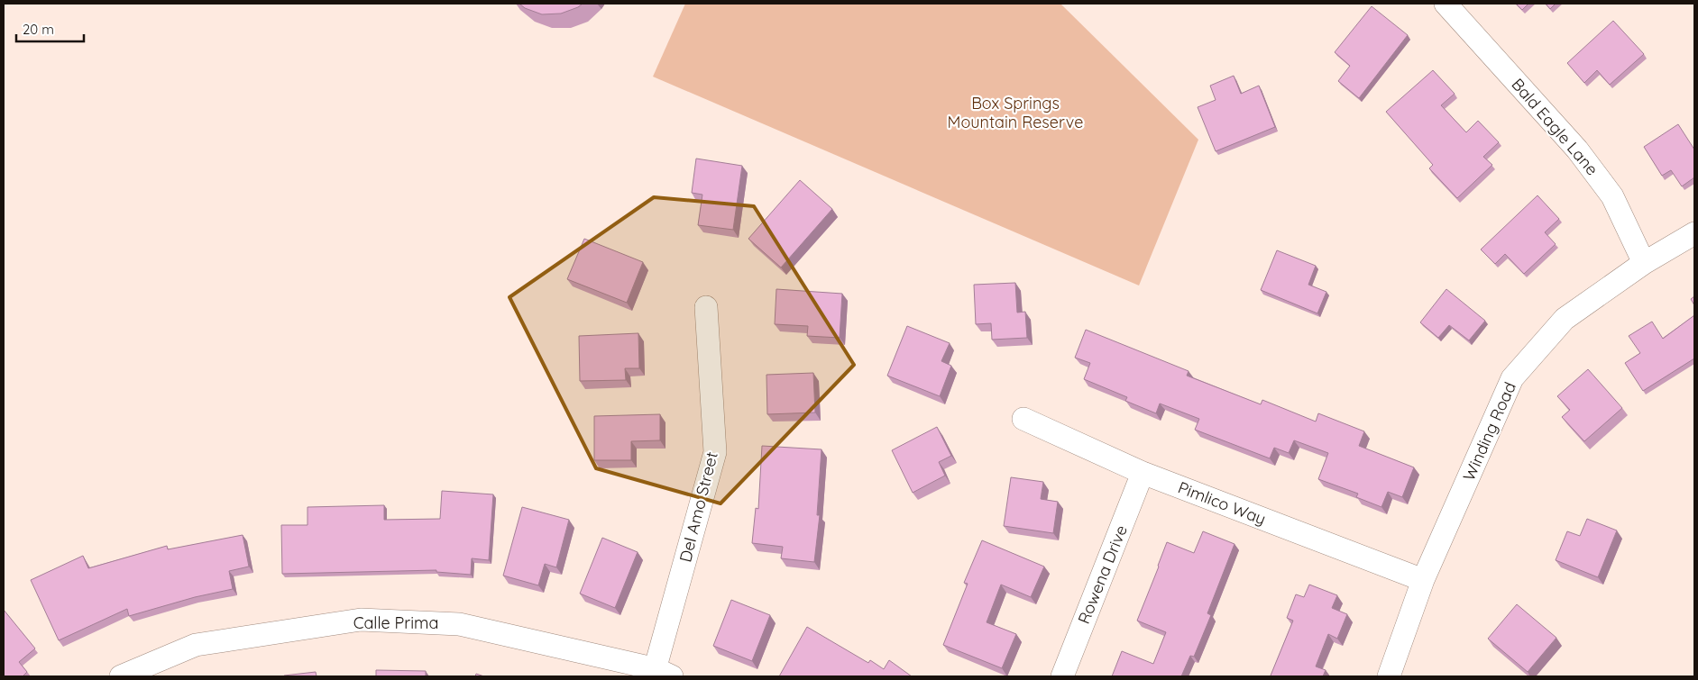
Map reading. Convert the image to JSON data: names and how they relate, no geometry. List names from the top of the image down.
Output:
{
  "streets": {
    "street": [
      "Bald Eagle Lane",
      "Winding Road",
      "Pimlico Way",
      "Del Amo Street",
      "Rowena Drive",
      "Calle Prima"
    ]
  },
  "crossings": [
    ["Bald Eagle Lane", "Winding Road"],
    ["Winding Road", "Pimlico Way"],
    ["Pimlico Way", "Rowena Drive"],
    ["Del Amo Street", "Calle Prima"]
  ],
  "parks": ["Box Springs Mountain Reserve"],
  "scale_bar": "20 m"
}
